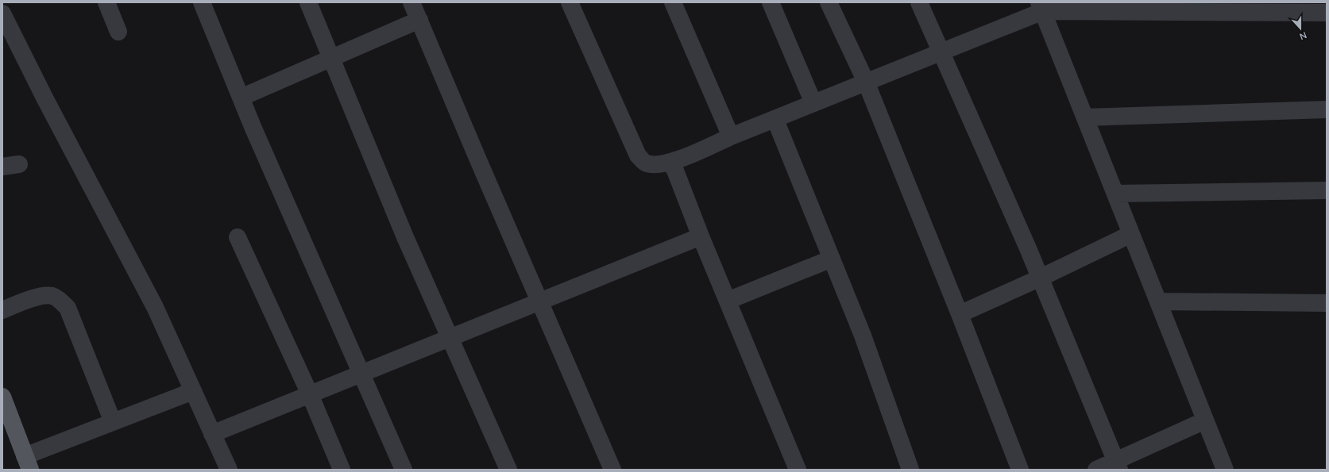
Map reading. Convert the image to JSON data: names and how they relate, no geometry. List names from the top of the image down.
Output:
{
  "north": "bottom"
}
